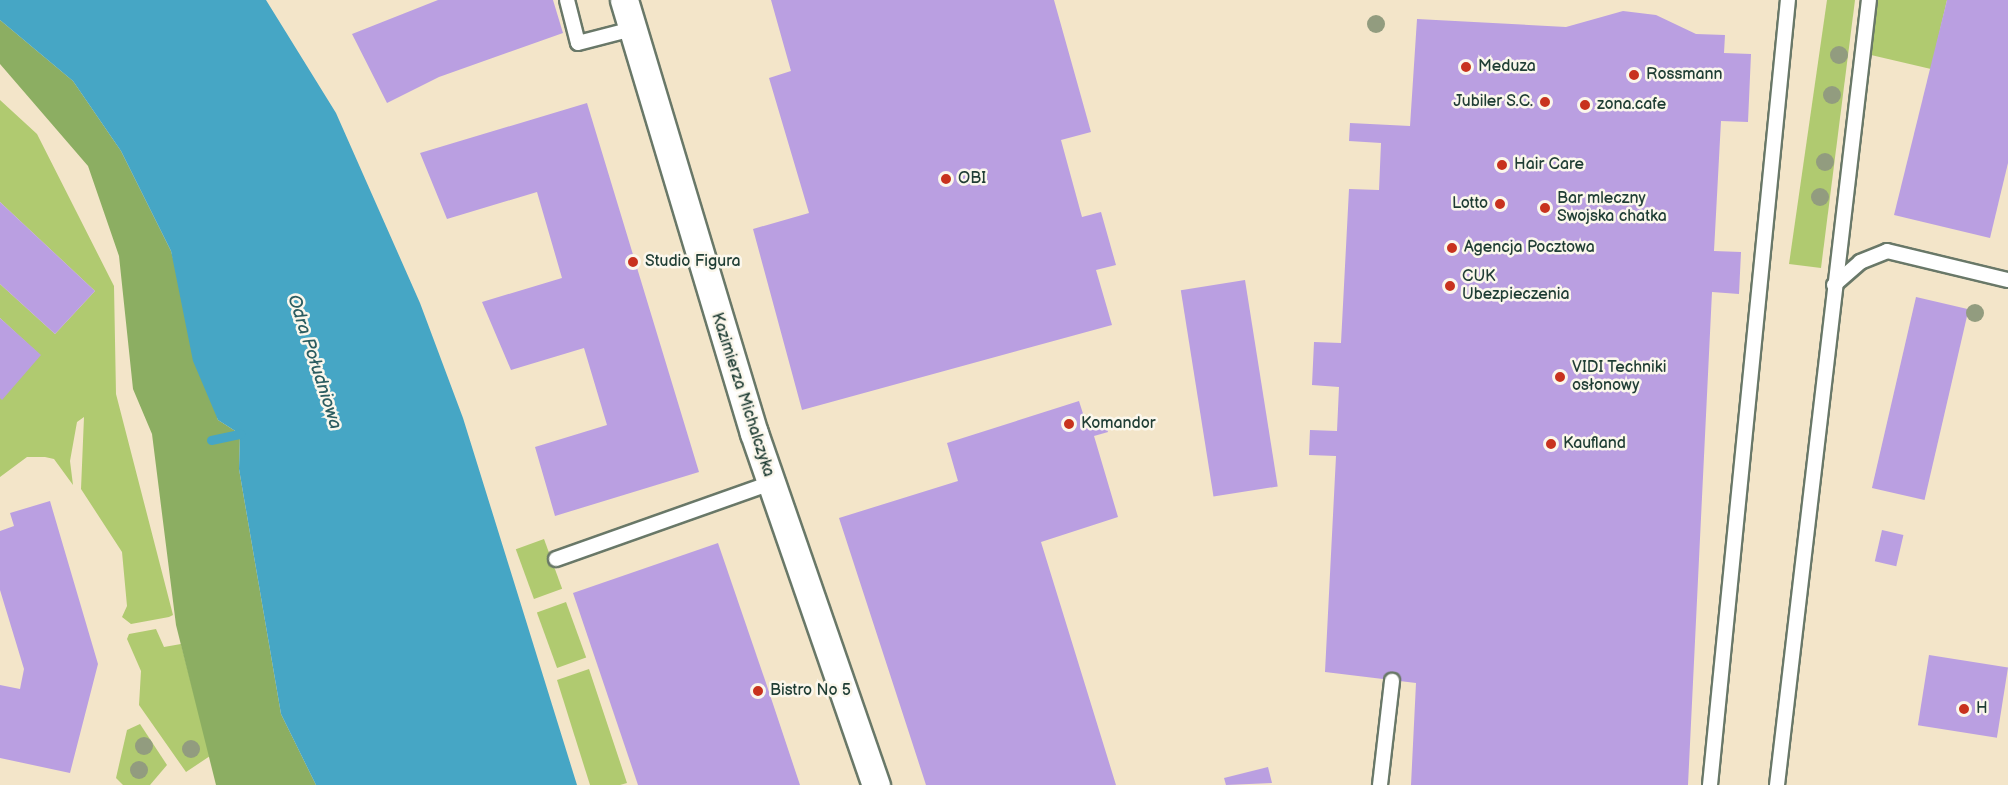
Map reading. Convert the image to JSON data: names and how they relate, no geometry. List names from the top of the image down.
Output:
{
  "streets": {
    "street": ["Kazimierza Michalczyka"]
  },
  "water": ["Odra Południowa"],
  "places": [
    "Meduza",
    "Rossmann",
    "Jubiler S.C.",
    "zona.cafe",
    "Hair Care",
    "OBI",
    "Lotto",
    "Bar mleczny Swojska chatka",
    "Agencja Pocztowa",
    "Studio Figura",
    "CUK Ubezpieczenia",
    "VIDI Techniki osłonowy",
    "Komandor",
    "Kaufland",
    "Bistro No 5",
    "H"
  ]
}
